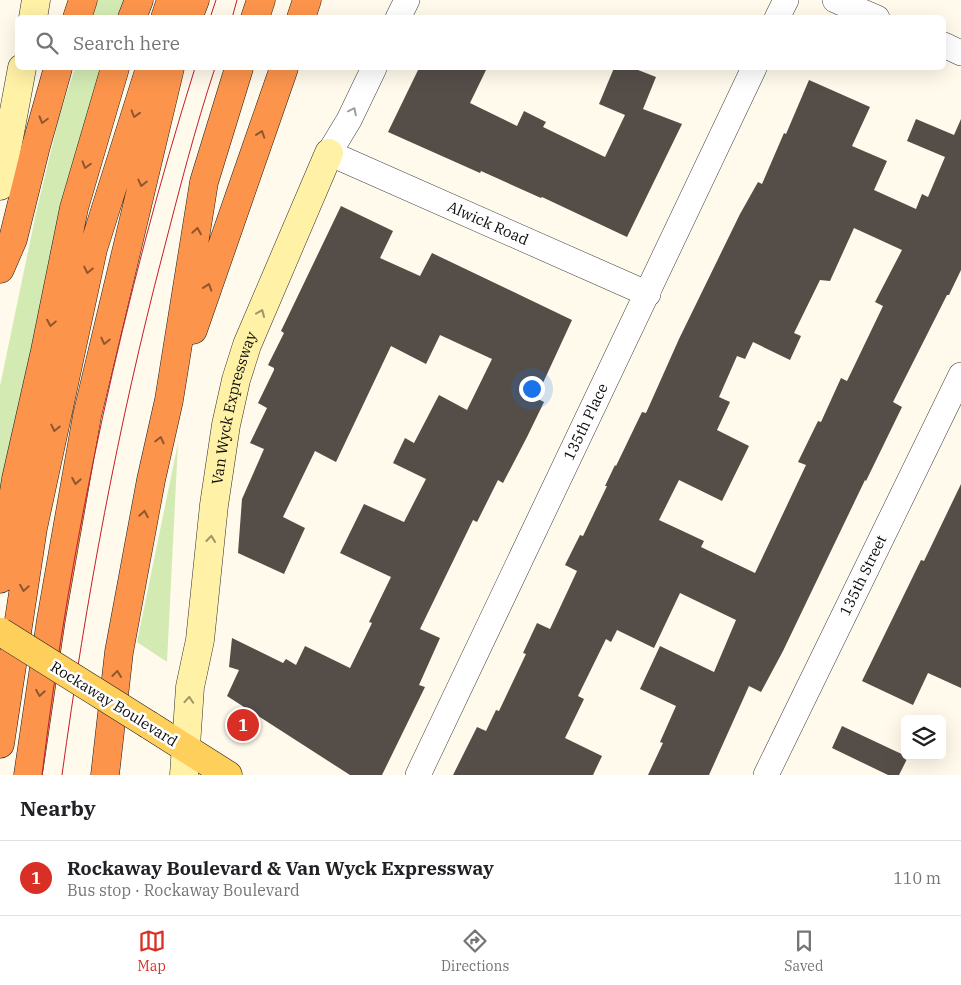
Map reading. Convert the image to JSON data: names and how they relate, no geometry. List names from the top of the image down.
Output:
{
  "streets": {
    "main road": ["Van Wyck Expressway", "Rockaway Boulevard"],
    "street": ["Alwick Road", "135th Place", "135th Street"]
  },
  "crossings": [
    ["Alwick Road", "Van Wyck Expressway"],
    ["Alwick Road", "135th Place"],
    ["Van Wyck Expressway", "Rockaway Boulevard"]
  ],
  "one_way": ["Van Wyck Expressway"],
  "page": {
    "search": "Search here",
    "pins": "1",
    "heading": "Nearby",
    "list": [
      {
        "mark": "1",
        "name": "Rockaway Boulevard & Van Wyck Expressway",
        "note": "Bus stop · Rockaway Boulevard",
        "value": "110 m"
      }
    ],
    "nav": ["Map", "Directions", "Saved"]
  }
}
